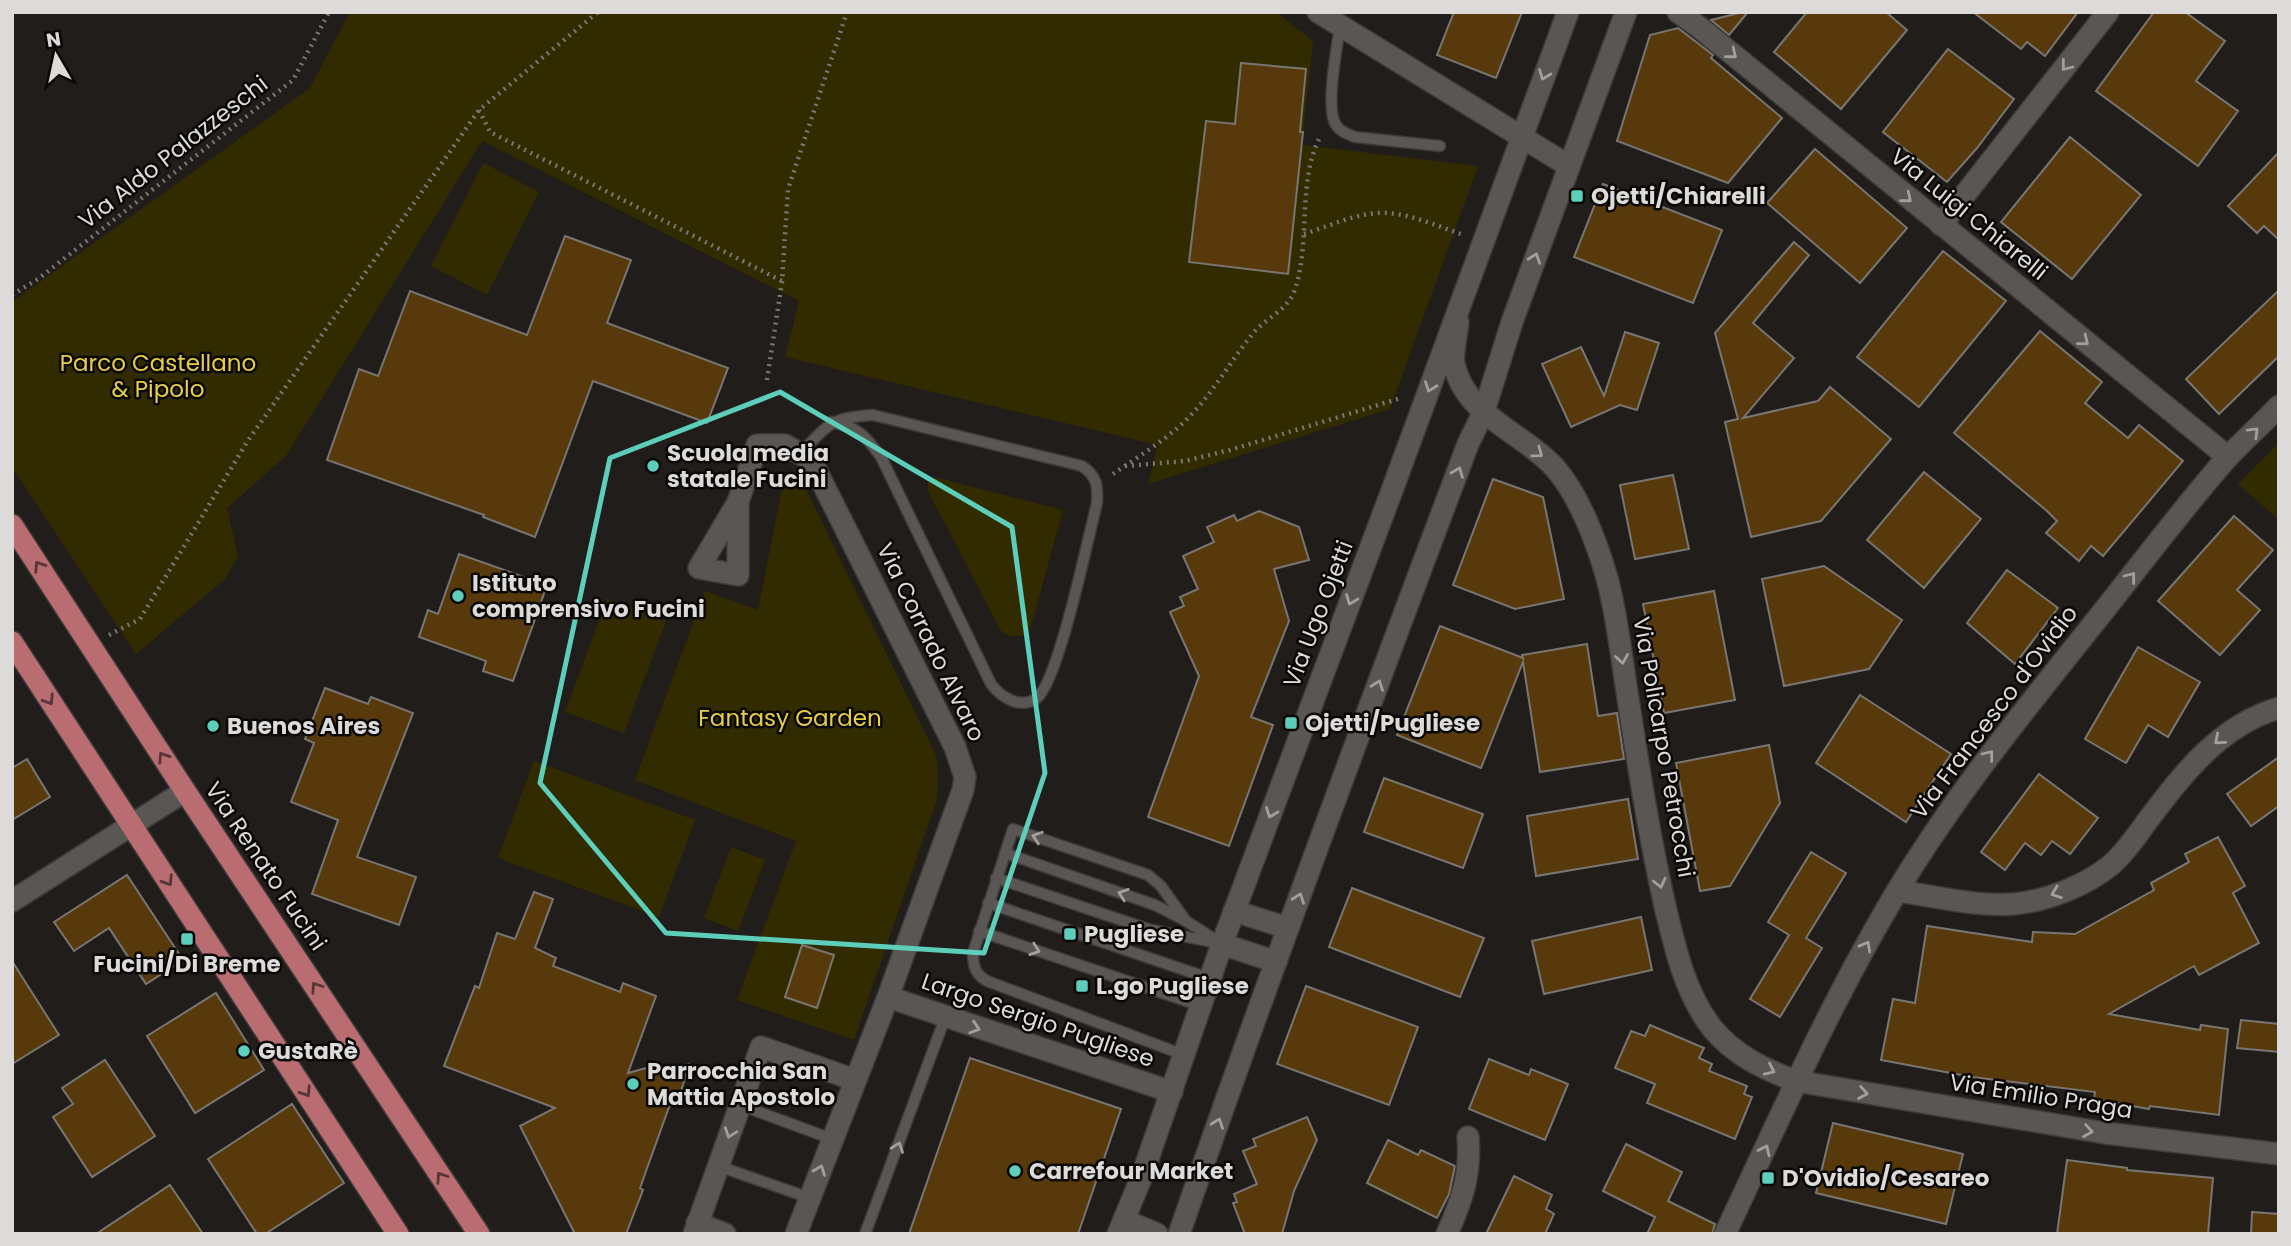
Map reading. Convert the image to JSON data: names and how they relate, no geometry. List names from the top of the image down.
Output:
{
  "streets": {
    "main road": ["Via Renato Fucini"],
    "street": [
      "Via Luigi Chiarelli",
      "Via Ugo Ojetti",
      "Via Corrado Alvaro",
      "Via Francesco d'Ovidio",
      "Via Policarpo Petrocchi",
      "Largo Sergio Pugliese",
      "Via Emilio Praga"
    ],
    "path": ["Via Aldo Palazzeschi"]
  },
  "crossings": [
    ["Via Luigi Chiarelli", "Via Francesco d'Ovidio"],
    ["Via Ugo Ojetti", "Via Policarpo Petrocchi"],
    ["Via Ugo Ojetti", "Largo Sergio Pugliese"],
    ["Via Corrado Alvaro", "Largo Sergio Pugliese"],
    ["Via Francesco d'Ovidio", "Via Policarpo Petrocchi"],
    ["Via Francesco d'Ovidio", "Via Emilio Praga"],
    ["Via Policarpo Petrocchi", "Via Emilio Praga"]
  ],
  "one_way": [
    "Via Luigi Chiarelli",
    "Via Francesco d'Ovidio",
    "Via Policarpo Petrocchi",
    "Via Emilio Praga"
  ],
  "parks": ["Parco Castellano & Pipolo", "Fantasy Garden"],
  "places": {
    "transit": [
      "Ojetti/Chiarelli",
      "Ojetti/Pugliese",
      "Pugliese",
      "Fucini/Di Breme",
      "L.go Pugliese",
      "D'Ovidio/Cesareo"
    ],
    "other": [
      "Scuola media statale Fucini",
      "Istituto comprensivo Fucini",
      "Buenos Aires",
      "GustaRè",
      "Parrocchia San Mattia Apostolo",
      "Carrefour Market"
    ]
  },
  "north": "top"
}
